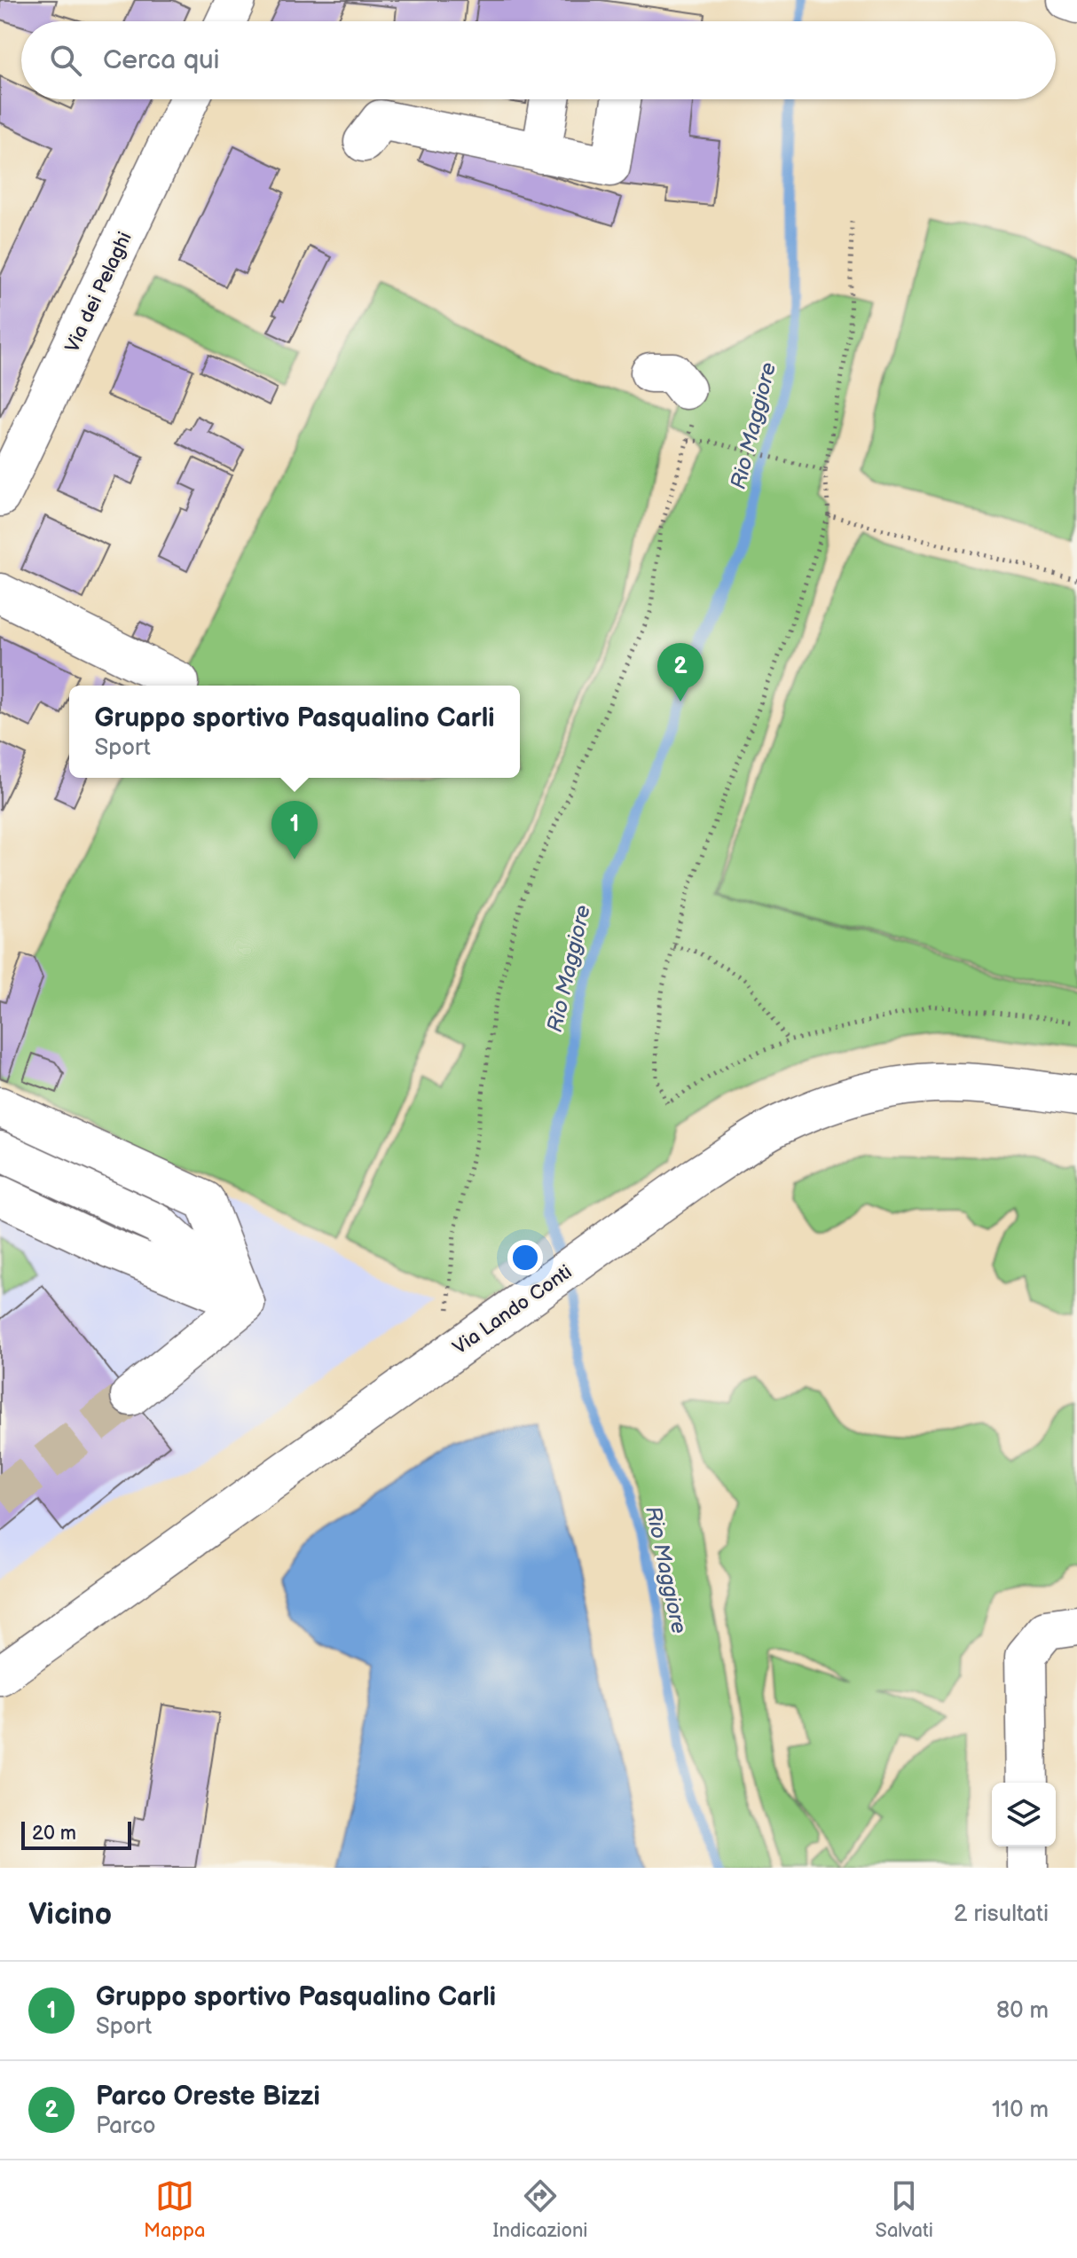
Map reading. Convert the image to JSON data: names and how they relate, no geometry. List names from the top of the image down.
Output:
{
  "streets": {
    "street": ["Via dei Pelaghi", "Via Lando Conti"]
  },
  "water": ["Rio Maggiore"],
  "scale_bar": "20 m",
  "page": {
    "search": "Cerca qui",
    "pins": ["2", "1"],
    "popup": ["Gruppo sportivo Pasqualino Carli", "Sport"],
    "scale": "20 m",
    "heading": ["Vicino", "2 risultati"],
    "list": [
      {
        "mark": "1",
        "name": "Gruppo sportivo Pasqualino Carli",
        "note": "Sport",
        "value": "80 m"
      },
      {
        "mark": "2",
        "name": "Parco Oreste Bizzi",
        "note": "Parco",
        "value": "110 m"
      }
    ],
    "nav": ["Mappa", "Indicazioni", "Salvati"]
  }
}
